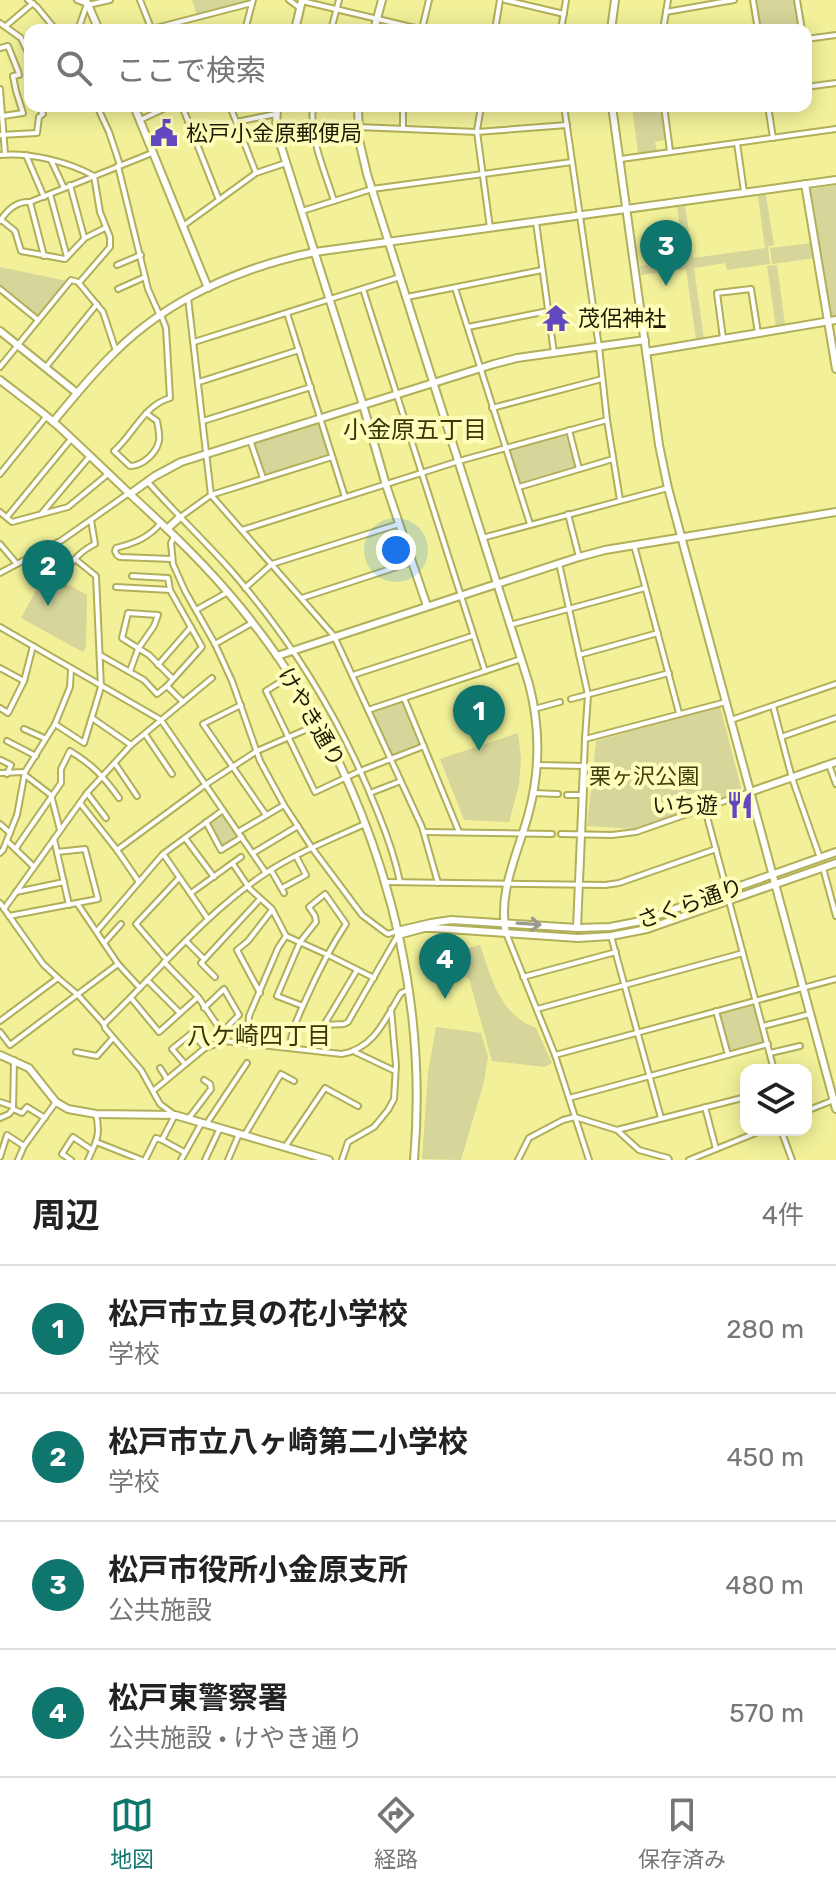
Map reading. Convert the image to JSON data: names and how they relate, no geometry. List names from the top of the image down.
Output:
{
  "streets": {
    "street": ["けやき通り", "さくら通り"]
  },
  "crossings": [
    ["けやき通り", "さくら通り"]
  ],
  "districts": ["小金原五丁目", "八ケ崎四丁目"],
  "parks": ["栗ヶ沢公園"],
  "places": {
    "public building": ["松戸小金原郵便局"],
    "temple": ["茂侶神社"],
    "restaurant": ["いち遊"]
  },
  "page": {
    "search": "ここで検索",
    "pins": [
      "3",
      "2",
      "1",
      "4"
    ],
    "heading": ["周辺", "4件"],
    "list": [
      {
        "mark": "1",
        "name": "松戸市立貝の花小学校",
        "note": "学校",
        "value": "280 m"
      },
      {
        "mark": "2",
        "name": "松戸市立八ヶ崎第二小学校",
        "note": "学校",
        "value": "450 m"
      },
      {
        "mark": "3",
        "name": "松戸市役所小金原支所",
        "note": "公共施設",
        "value": "480 m"
      },
      {
        "mark": "4",
        "name": "松戸東警察署",
        "note": "公共施設 · けやき通り",
        "value": "570 m"
      }
    ],
    "nav": ["地図", "経路", "保存済み"]
  }
}
